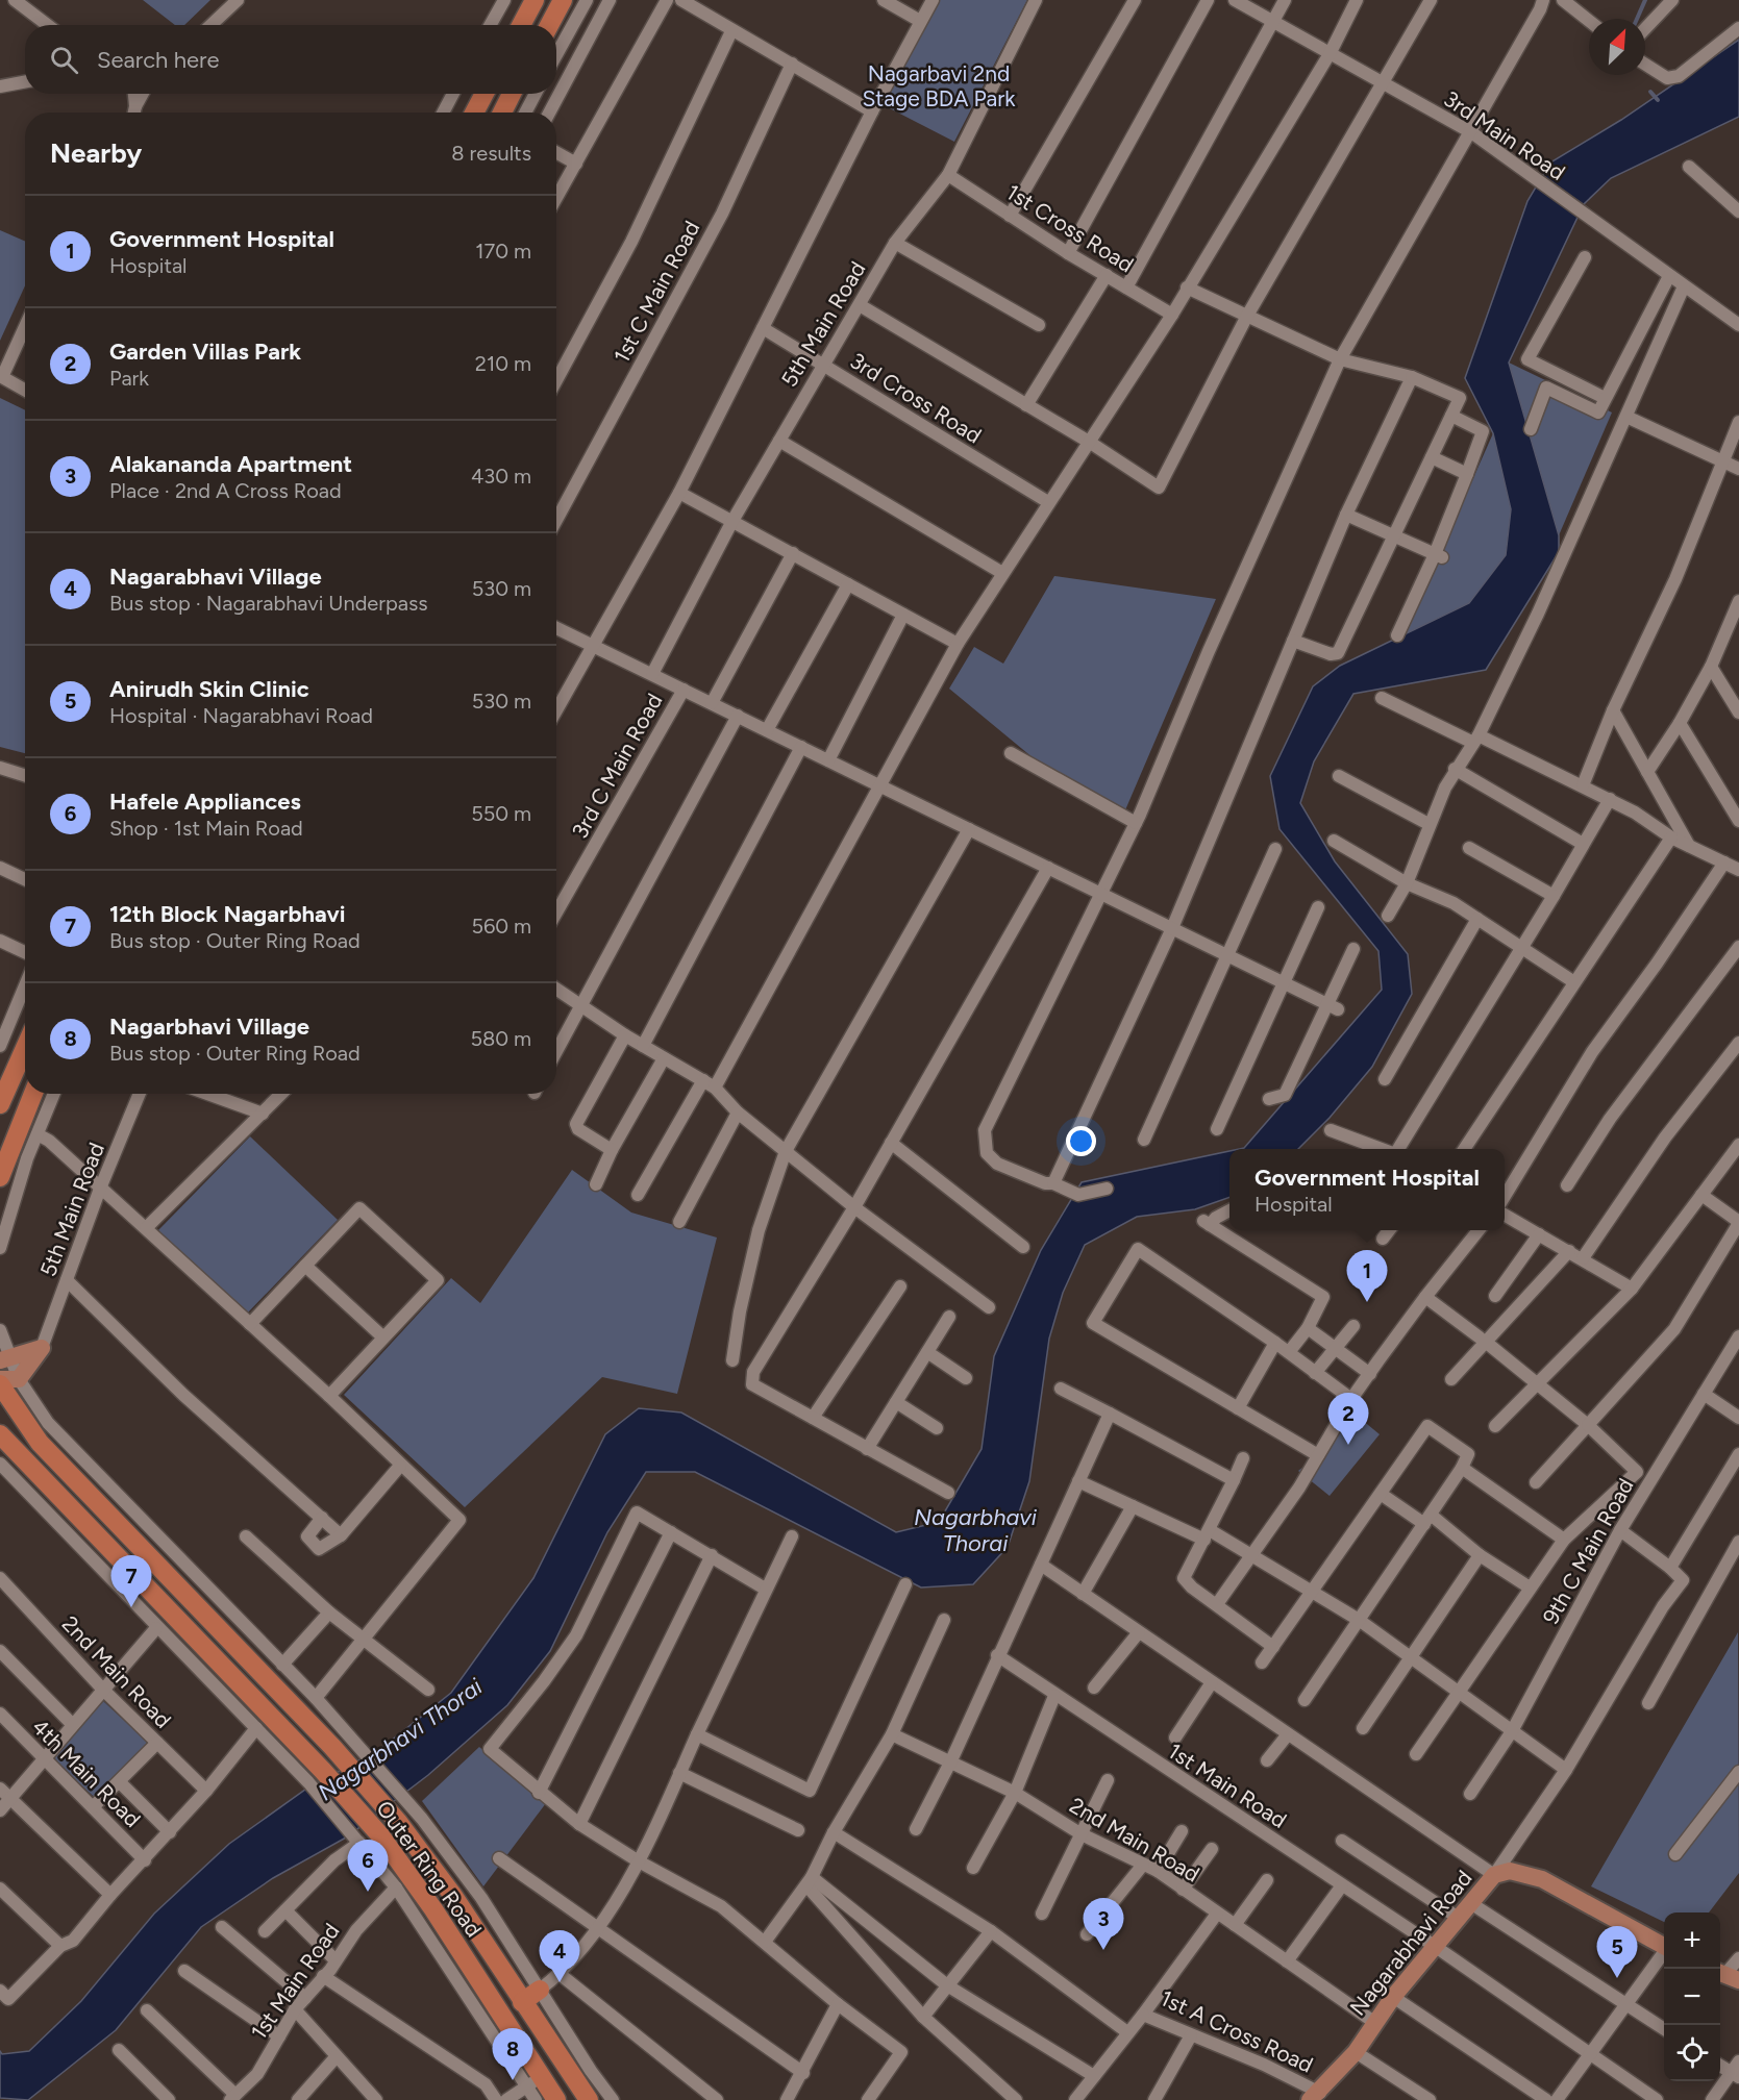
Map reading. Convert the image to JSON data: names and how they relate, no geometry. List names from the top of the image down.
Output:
{
  "streets": {
    "highway": ["Outer Ring Road"],
    "main road": ["Nagarabhavi Road"],
    "street": [
      "3rd Main Road",
      "1st Cross Road",
      "1st C Main Road",
      "5th Main Road",
      "3rd Cross Road",
      "3rd C Main Road",
      "9th C Main Road",
      "2nd Main Road",
      "4th Main Road",
      "1st Main Road",
      "1st A Cross Road"
    ]
  },
  "crossings": [
    ["1st Cross Road", "5th Main Road"],
    ["5th Main Road", "3rd Cross Road"],
    ["2nd Main Road", "Nagarabhavi Road"],
    ["2nd Main Road", "1st A Cross Road"],
    ["1st Main Road", "Nagarabhavi Road"],
    ["Nagarabhavi Road", "1st A Cross Road"]
  ],
  "water": ["Nagarbhavi Thorai"],
  "parks": ["Nagarbavi 2nd Stage BDA Park"],
  "north": "top right",
  "page": {
    "search": "Search here",
    "heading": ["Nearby", "8 results"],
    "list": [
      {
        "mark": "1",
        "name": "Government Hospital",
        "note": "Hospital",
        "value": "170 m"
      },
      {
        "mark": "2",
        "name": "Garden Villas Park",
        "note": "Park",
        "value": "210 m"
      },
      {
        "mark": "3",
        "name": "Alakananda Apartment",
        "note": "Place · 2nd A Cross Road",
        "value": "430 m"
      },
      {
        "mark": "4",
        "name": "Nagarabhavi Village",
        "note": "Bus stop · Nagarabhavi Underpass",
        "value": "530 m"
      },
      {
        "mark": "5",
        "name": "Anirudh Skin Clinic",
        "note": "Hospital · Nagarabhavi Road",
        "value": "530 m"
      },
      {
        "mark": "6",
        "name": "Hafele Appliances",
        "note": "Shop · 1st Main Road",
        "value": "550 m"
      },
      {
        "mark": "7",
        "name": "12th Block Nagarbhavi",
        "note": "Bus stop · Outer Ring Road",
        "value": "560 m"
      },
      {
        "mark": "8",
        "name": "Nagarbhavi Village",
        "note": "Bus stop · Outer Ring Road",
        "value": "580 m"
      }
    ],
    "popup": ["Government Hospital", "Hospital"],
    "pins": [
      "1",
      "2",
      "7",
      "6",
      "3",
      "5",
      "4",
      "8"
    ],
    "map_buttons": ["+", "−"]
  }
}
